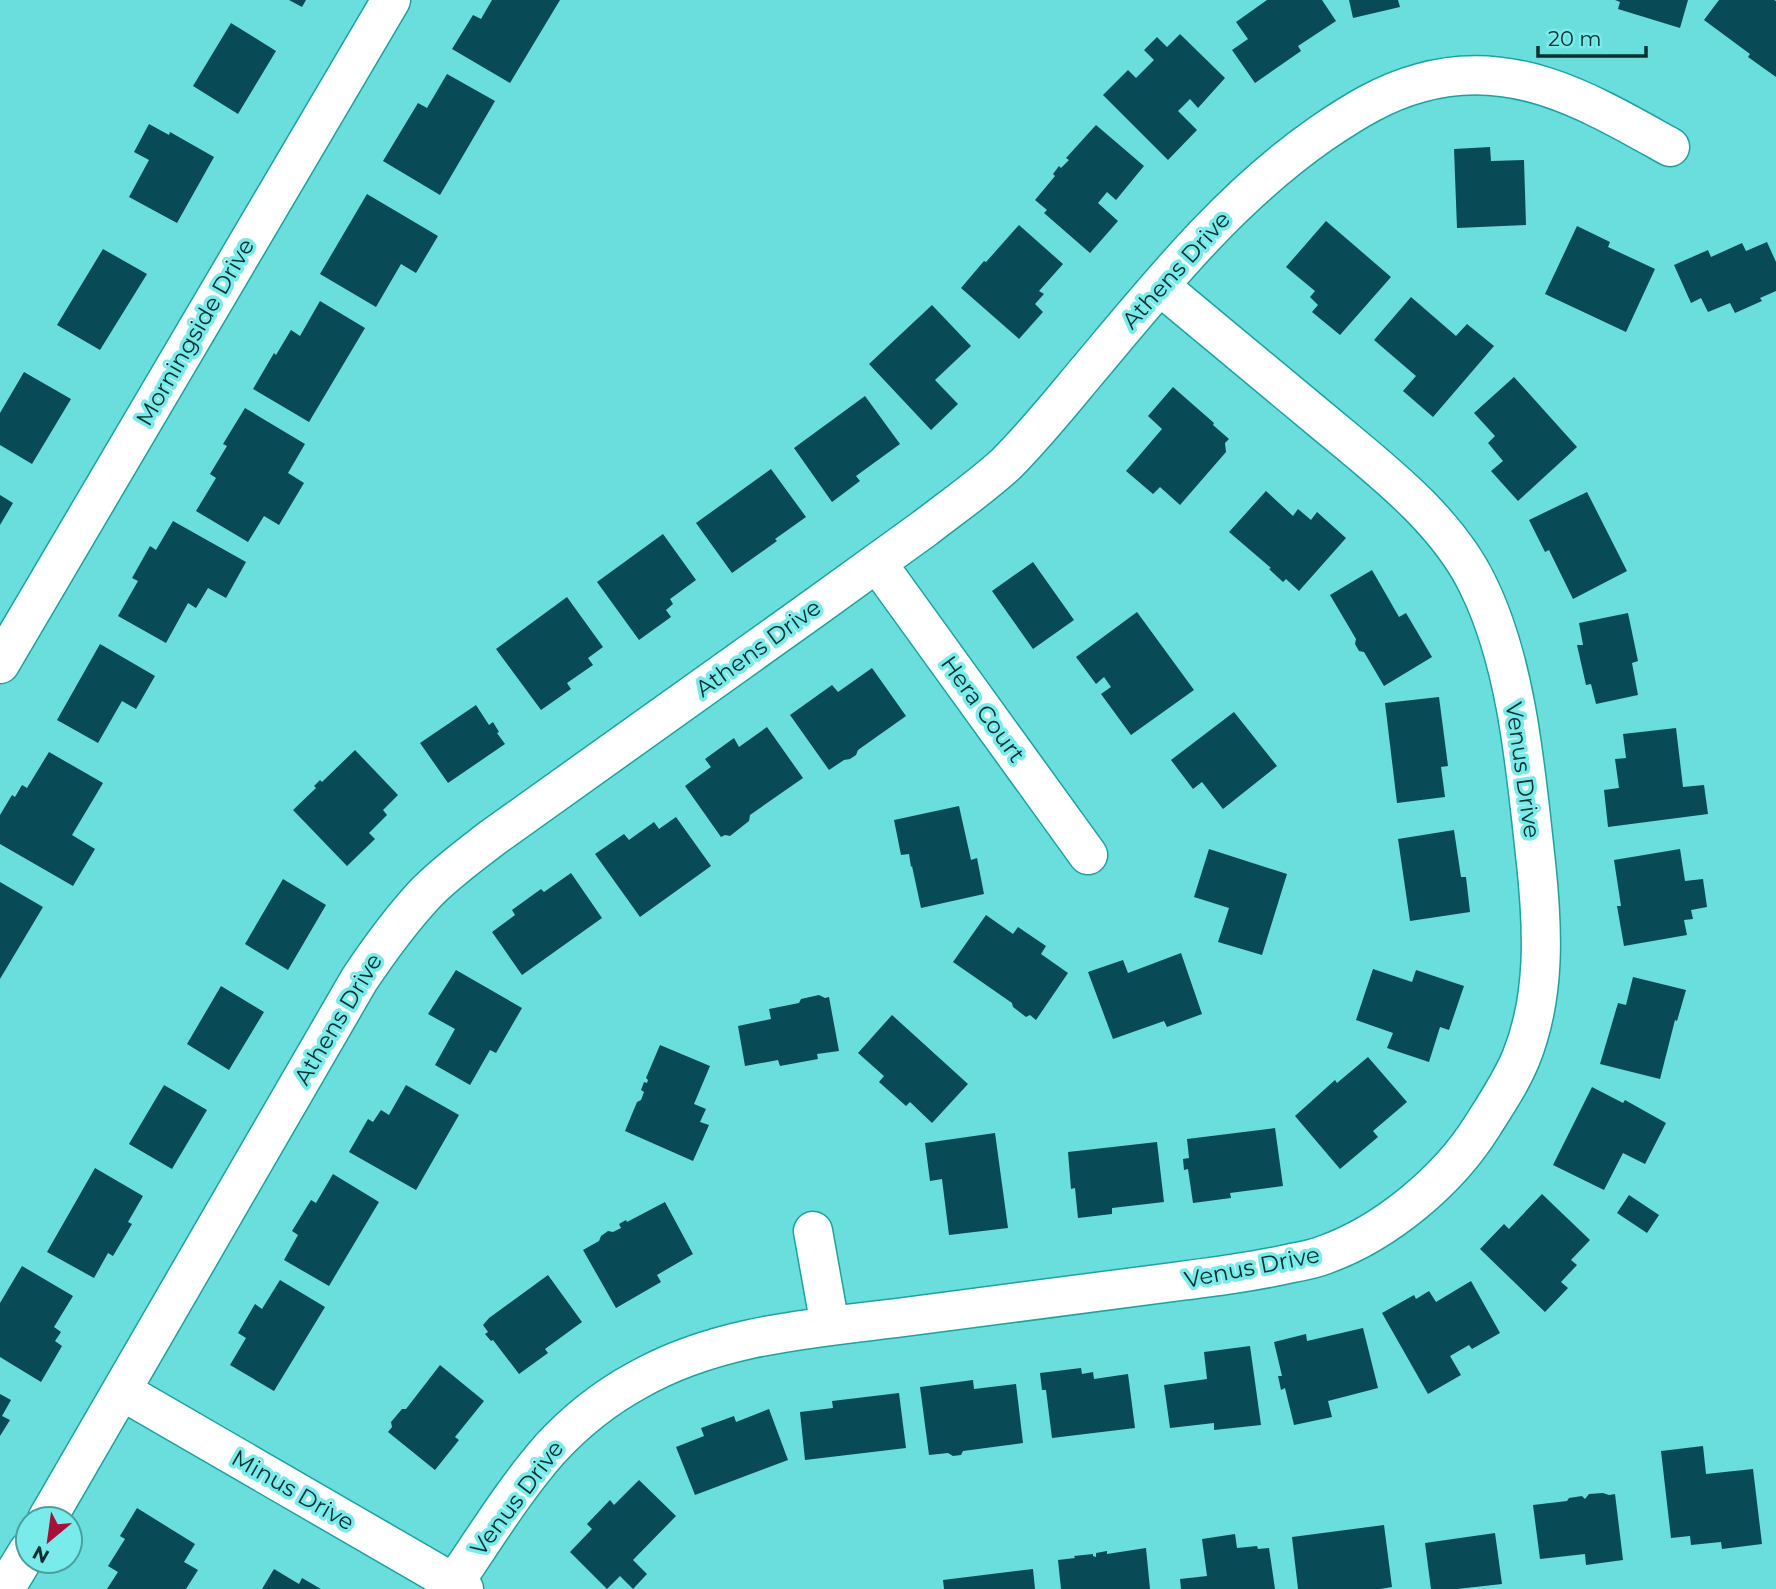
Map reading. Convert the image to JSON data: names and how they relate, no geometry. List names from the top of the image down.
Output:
{
  "streets": {
    "street": [
      "Athens Drive",
      "Morningside Drive",
      "Hera Court",
      "Venus Drive",
      "Minus Drive"
    ]
  },
  "crossings": [
    ["Athens Drive", "Hera Court"],
    ["Athens Drive", "Venus Drive"],
    ["Athens Drive", "Minus Drive"],
    ["Venus Drive", "Minus Drive"]
  ],
  "scale_bar": "20 m",
  "north": "bottom left"
}
